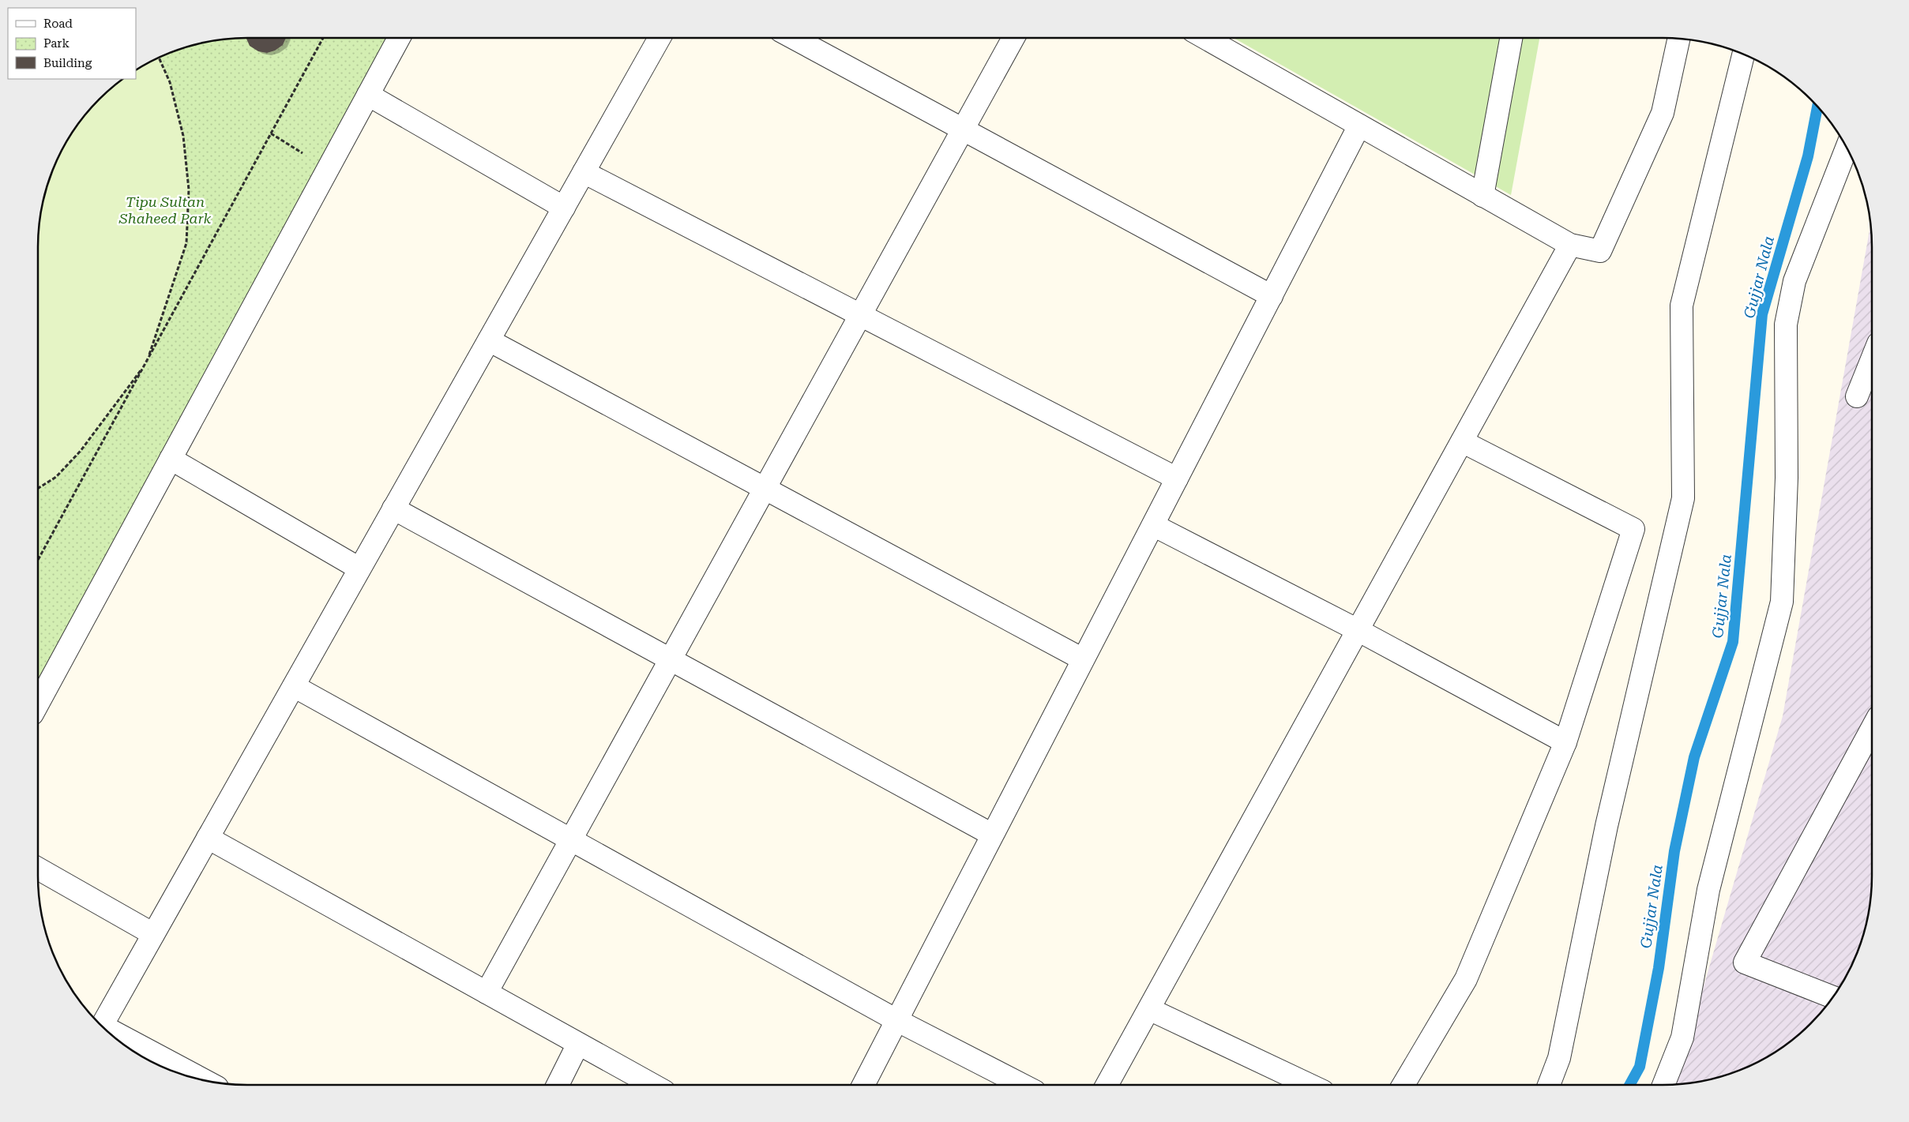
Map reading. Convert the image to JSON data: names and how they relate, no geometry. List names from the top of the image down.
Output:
{
  "water": ["Gujjar Nala"],
  "parks": ["Tipu Sultan Shaheed Park"],
  "legend": ["Road", "Park", "Building"]
}
